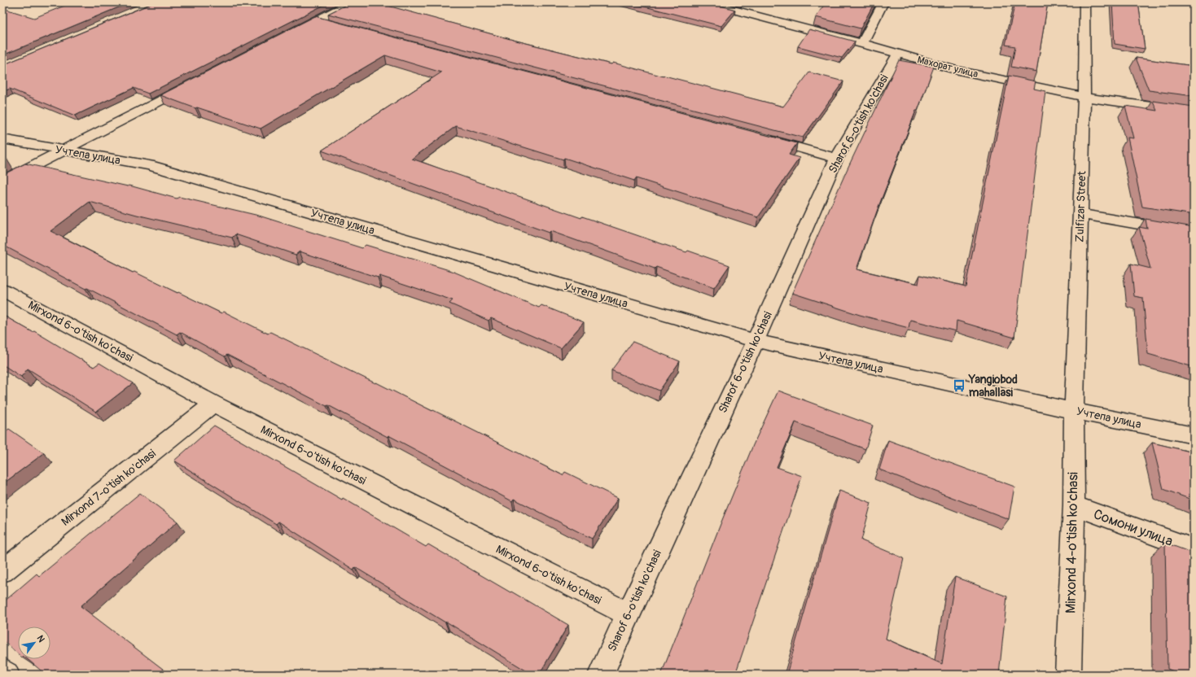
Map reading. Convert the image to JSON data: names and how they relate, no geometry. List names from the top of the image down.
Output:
{
  "streets": {
    "street": [
      "Махорат улица",
      "Sharof 6-o'tish ko'chasi",
      "Учтепа улица",
      "Zulfizar Street",
      "Mirxond 6-o'tish ko'chasi",
      "Mirxond 7-o'tish ko'chasi",
      "Сомони улица",
      "Mirxond 4-o'tish ko'chasi"
    ]
  },
  "crossings": [
    ["Махорат улица", "Sharof 6-o'tish ko'chasi"],
    ["Махорат улица", "Zulfizar Street"],
    ["Sharof 6-o'tish ko'chasi", "Учтепа улица"],
    ["Sharof 6-o'tish ko'chasi", "Mirxond 6-o'tish ko'chasi"],
    ["Учтепа улица", "Zulfizar Street"],
    ["Учтепа улица", "Mirxond 4-o'tish ko'chasi"],
    ["Zulfizar Street", "Mirxond 4-o'tish ko'chasi"],
    ["Mirxond 6-o'tish ko'chasi", "Mirxond 7-o'tish ko'chasi"],
    ["Сомони улица", "Mirxond 4-o'tish ko'chasi"]
  ],
  "places": {
    "bus stop": ["Yangiobod mahallasi"]
  },
  "north": "top right"
}
